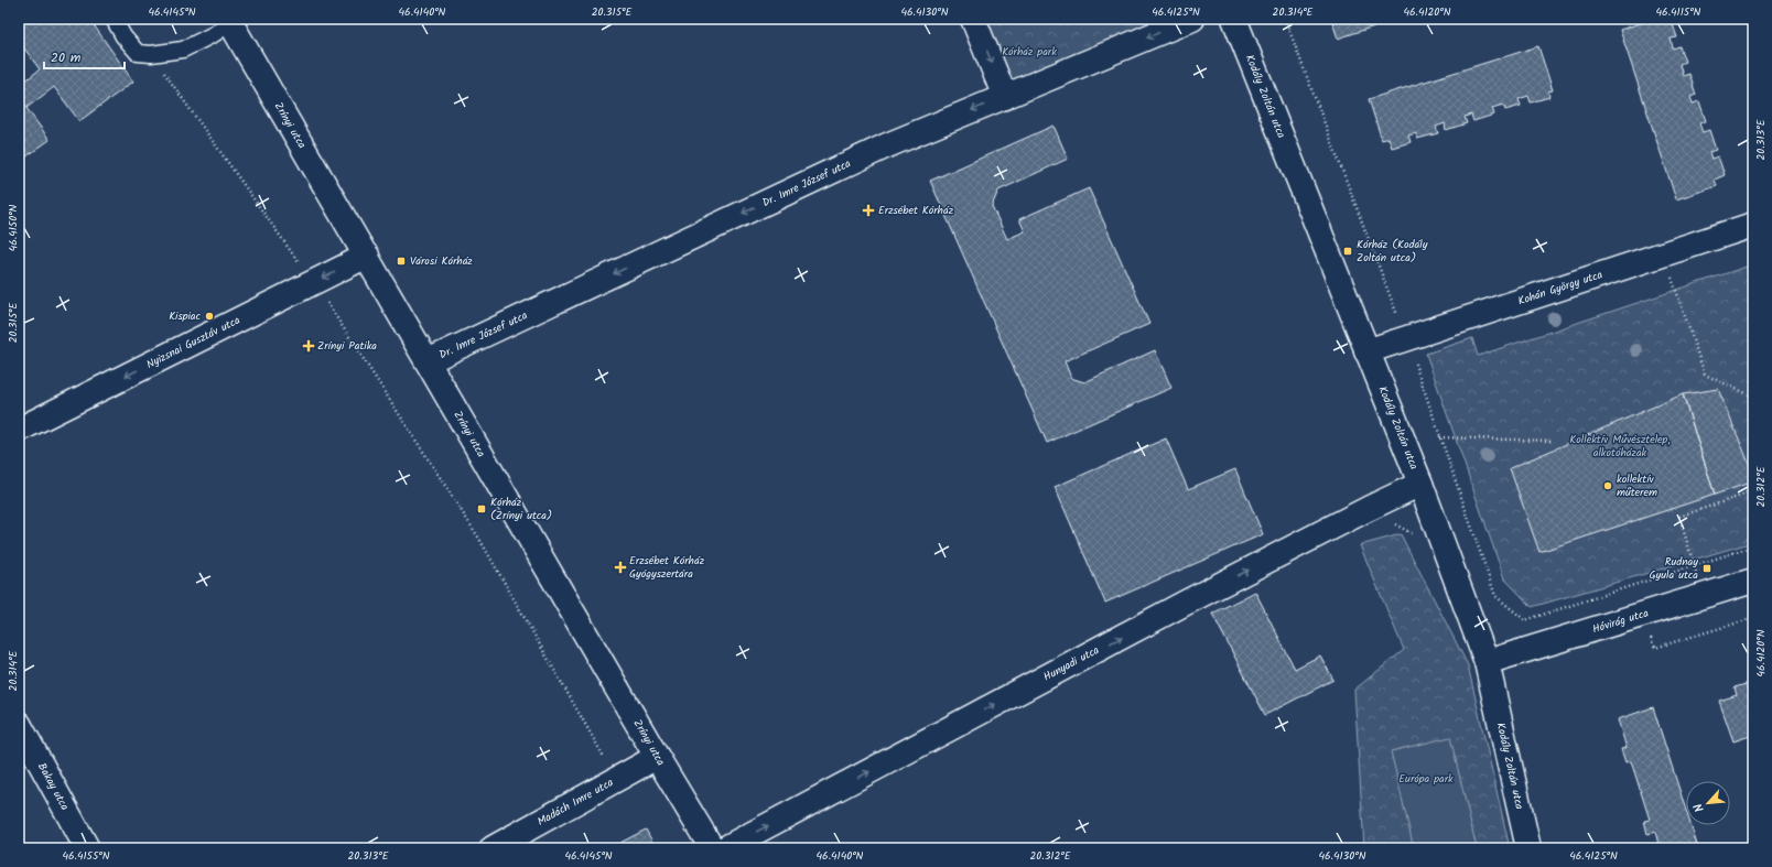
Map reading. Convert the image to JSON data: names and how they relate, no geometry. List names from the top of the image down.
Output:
{
  "streets": {
    "street": [
      "Kodály Zoltán utca",
      "Zrínyi utca",
      "Dr. Imre József utca",
      "Kohán György utca",
      "Nyizsnai Gusztáv utca",
      "Hóvirág utca",
      "Hunyadi utca",
      "Bakay utca",
      "Madách Imre utca"
    ]
  },
  "crossings": [
    ["Kodály Zoltán utca", "Kohán György utca"],
    ["Kodály Zoltán utca", "Hóvirág utca"],
    ["Kodály Zoltán utca", "Hunyadi utca"],
    ["Zrínyi utca", "Dr. Imre József utca"],
    ["Zrínyi utca", "Nyizsnai Gusztáv utca"],
    ["Zrínyi utca", "Madách Imre utca"]
  ],
  "one_way": ["Dr. Imre József utca", "Nyizsnai Gusztáv utca", "Hunyadi utca"],
  "parks": ["Kórház park", "Kollektív Művésztelep, alkotóházak", "Európa park"],
  "places": {
    "health": ["Erzsébet Kórház", "Zrínyi Patika", "Erzsébet Kórház Gyógyszertára"],
    "transit": [
      "Kórház (Kodály Zoltán utca)",
      "Városi Kórház",
      "Kórház (Zrínyi utca)",
      "Rudnay Gyula utca"
    ],
    "other": ["Kispiac", "kollektív műterem"]
  },
  "scale_bar": "20 m",
  "north": "bottom left",
  "coordinates": [
    "46.4145°N",
    "46.4140°N",
    "20.315°E",
    "46.4130°N",
    "46.4125°N",
    "20.314°E",
    "46.4120°N",
    "46.4115°N",
    "20.313°E",
    "46.4150°N",
    "20.312°E",
    "46.4155°N"
  ]
}
